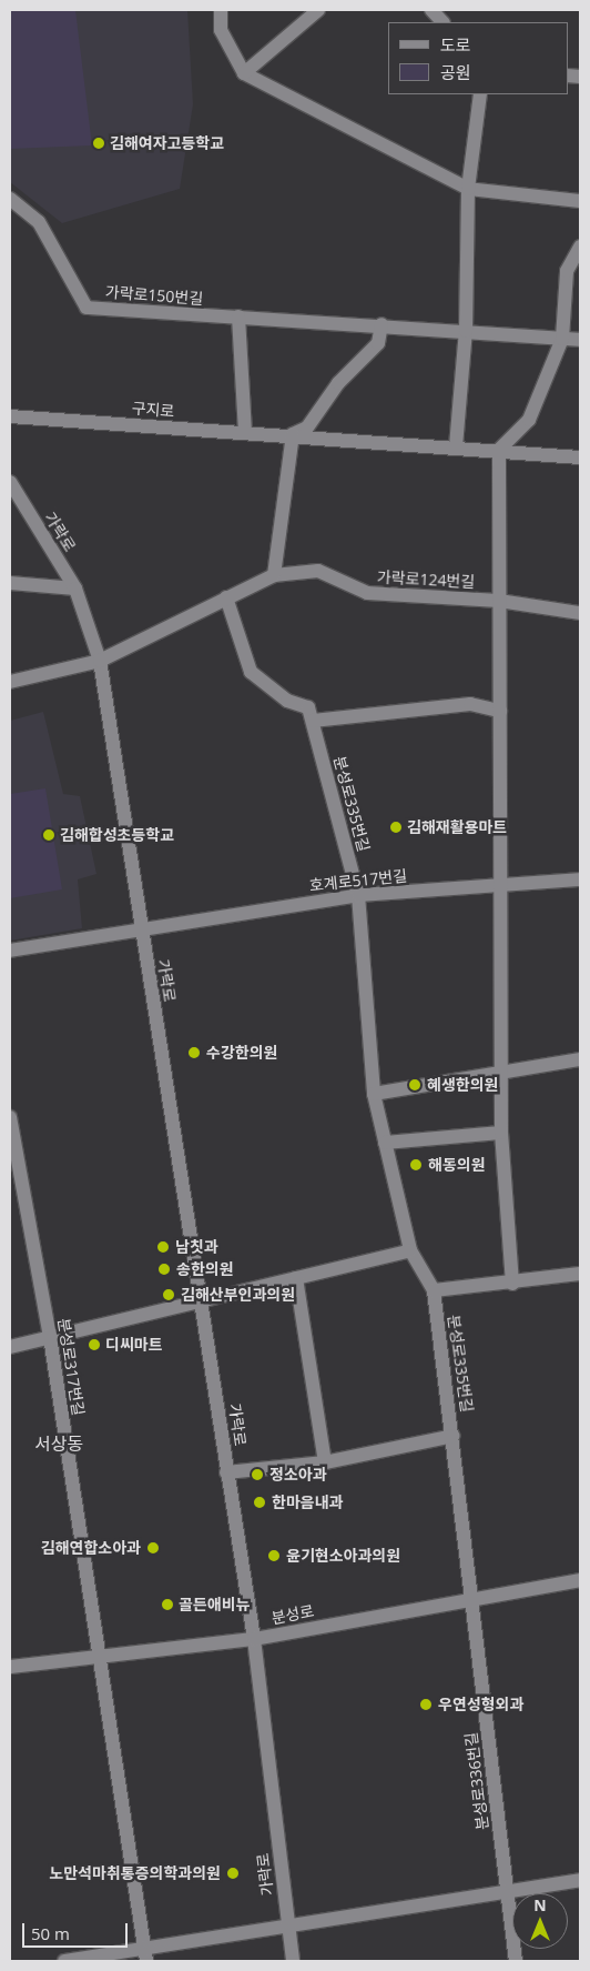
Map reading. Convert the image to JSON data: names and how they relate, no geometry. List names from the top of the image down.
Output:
{
  "streets": {
    "street": [
      "가락로150번길",
      "구지로",
      "가락로",
      "가락로124번길",
      "분성로335번길",
      "호계로517번길",
      "분성로317번길",
      "분성로",
      "분성로336번길"
    ]
  },
  "crossings": [
    ["가락로", "가락로124번길"],
    ["가락로", "호계로517번길"],
    ["가락로", "분성로"],
    ["분성로335번길", "호계로517번길"],
    ["분성로335번길", "분성로"],
    ["분성로335번길", "분성로336번길"],
    ["분성로317번길", "분성로"],
    ["분성로", "분성로336번길"]
  ],
  "districts": ["서상동"],
  "places": [
    "김해여자고등학교",
    "김해재활용마트",
    "김해합성초등학교",
    "수강한의원",
    "혜생한의원",
    "해동의원",
    "남칫과",
    "송한의원",
    "김해산부인과의원",
    "디씨마트",
    "정소아과",
    "한마음내과",
    "김해연합소아과",
    "윤기현소아과의원",
    "골든애비뉴",
    "우연성형외과",
    "노만석마취통증의학과의원"
  ],
  "legend": ["도로", "공원"],
  "scale_bar": "50 m",
  "north": "top"
}
